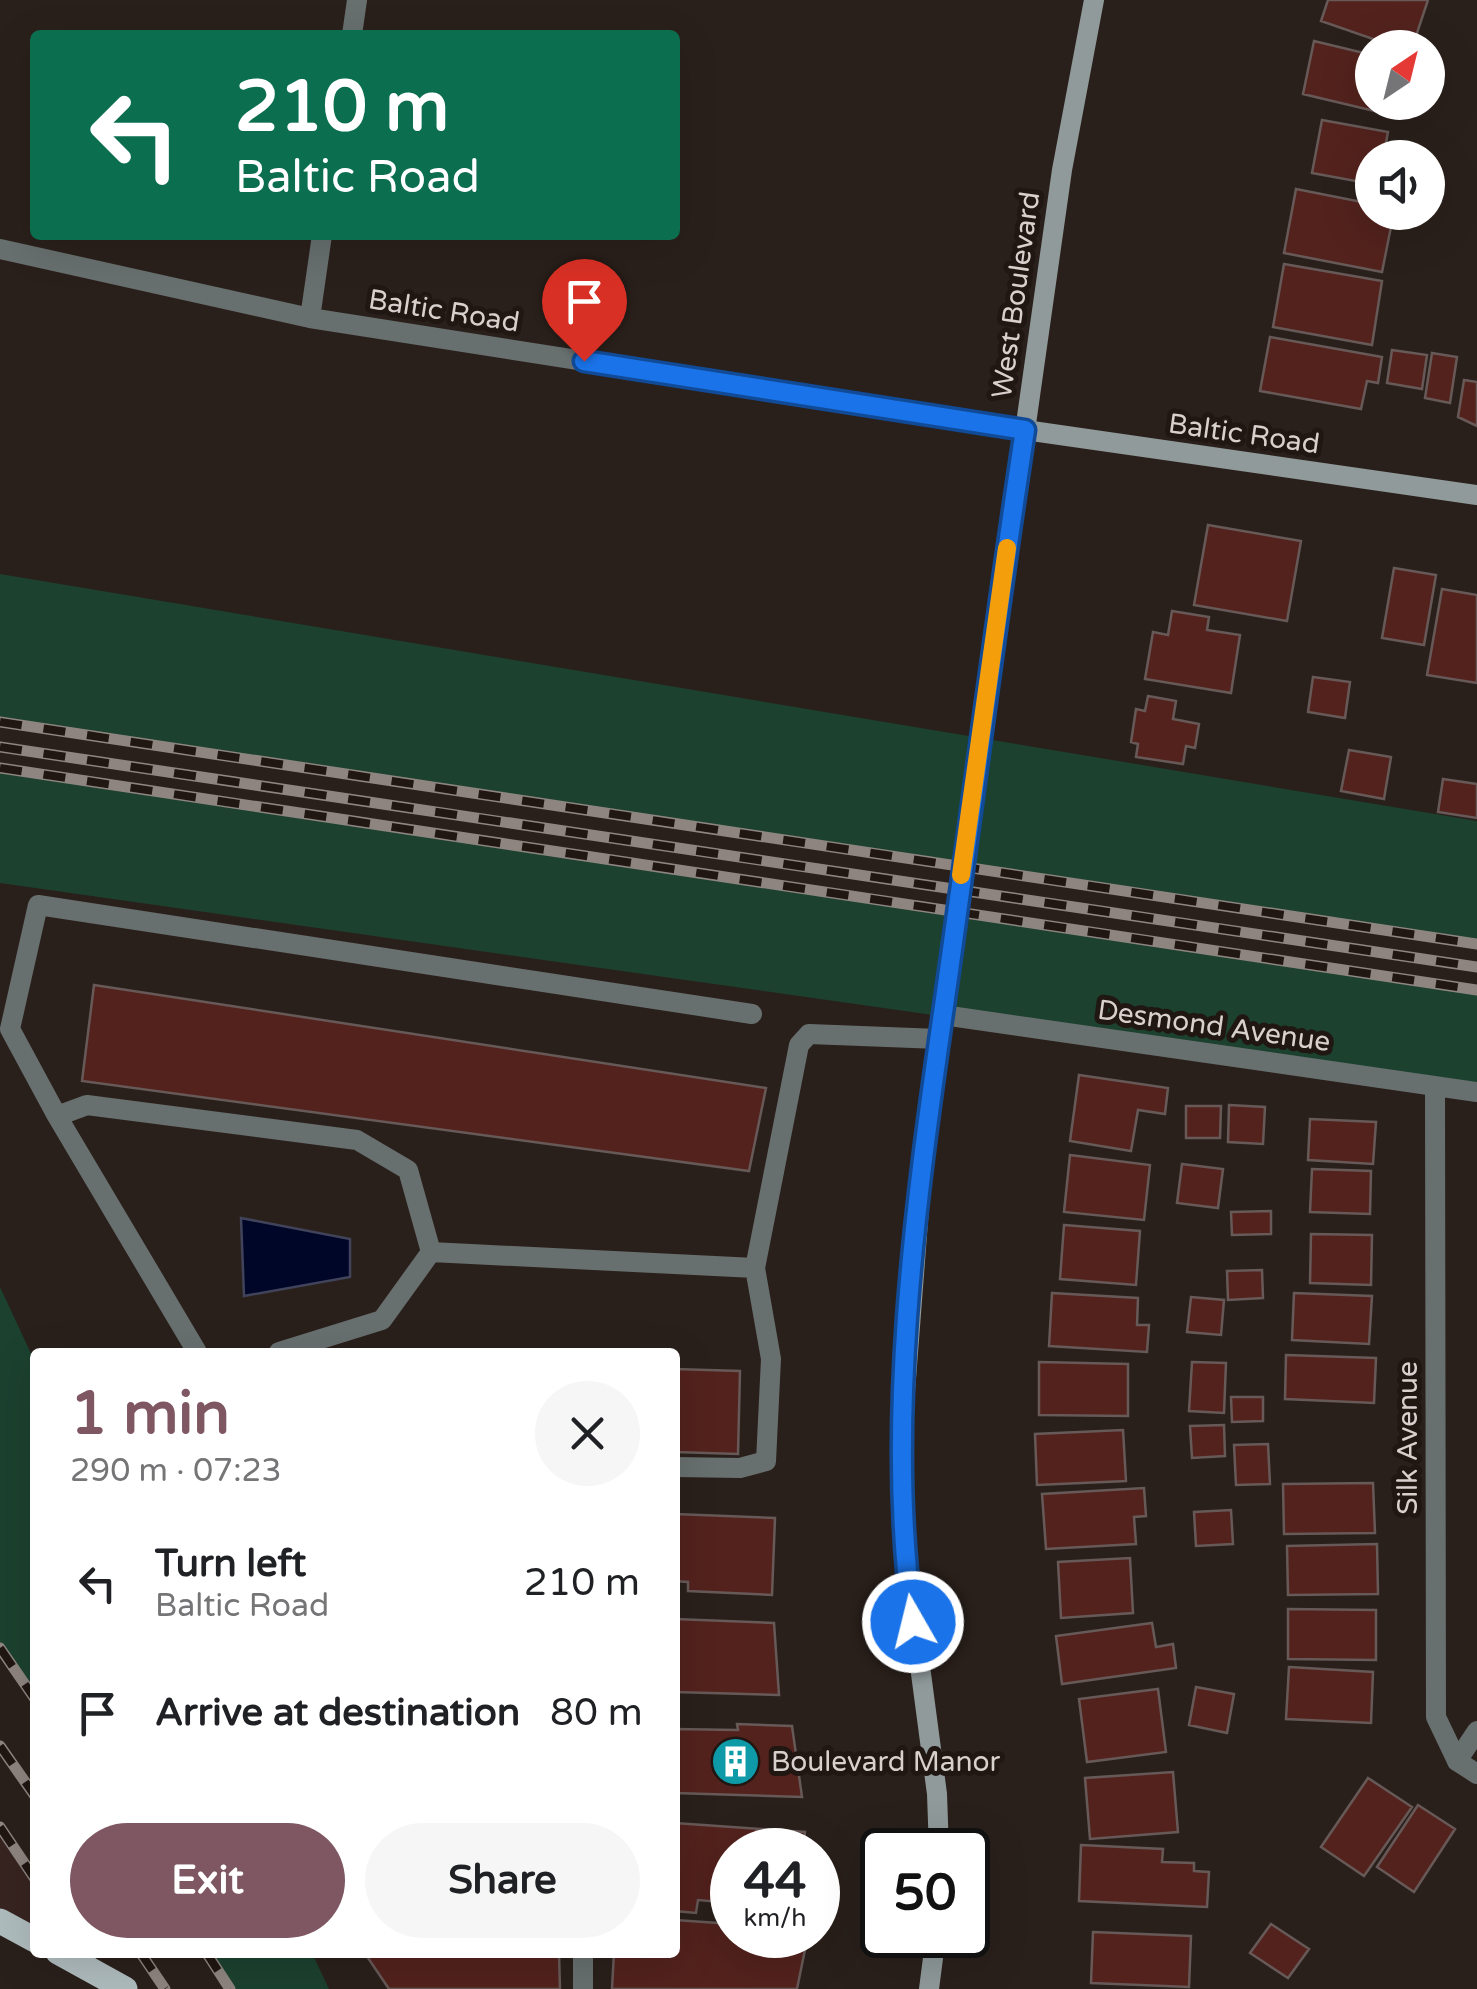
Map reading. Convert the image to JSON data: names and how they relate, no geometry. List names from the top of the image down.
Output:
{
  "streets": {
    "main road": ["West Boulevard", "Baltic Road"],
    "street": ["Desmond Avenue", "Silk Avenue"]
  },
  "crossings": [
    ["West Boulevard", "Baltic Road"],
    ["West Boulevard", "Desmond Avenue"],
    ["Desmond Avenue", "Silk Avenue"]
  ],
  "places": {
    "building": ["Boulevard Manor"]
  },
  "north": "top right",
  "page": {
    "turn": ["210 m", "Baltic Road"],
    "heading": ["1 min", "290 m · 07:23"],
    "list": [
      {
        "name": "Turn left",
        "note": "Baltic Road",
        "value": "210 m"
      },
      {
        "name": "Arrive at destination",
        "value": "80 m"
      }
    ],
    "buttons": ["Exit", "Share"],
    "speed": "44 km/h",
    "limit": "50"
  }
}
